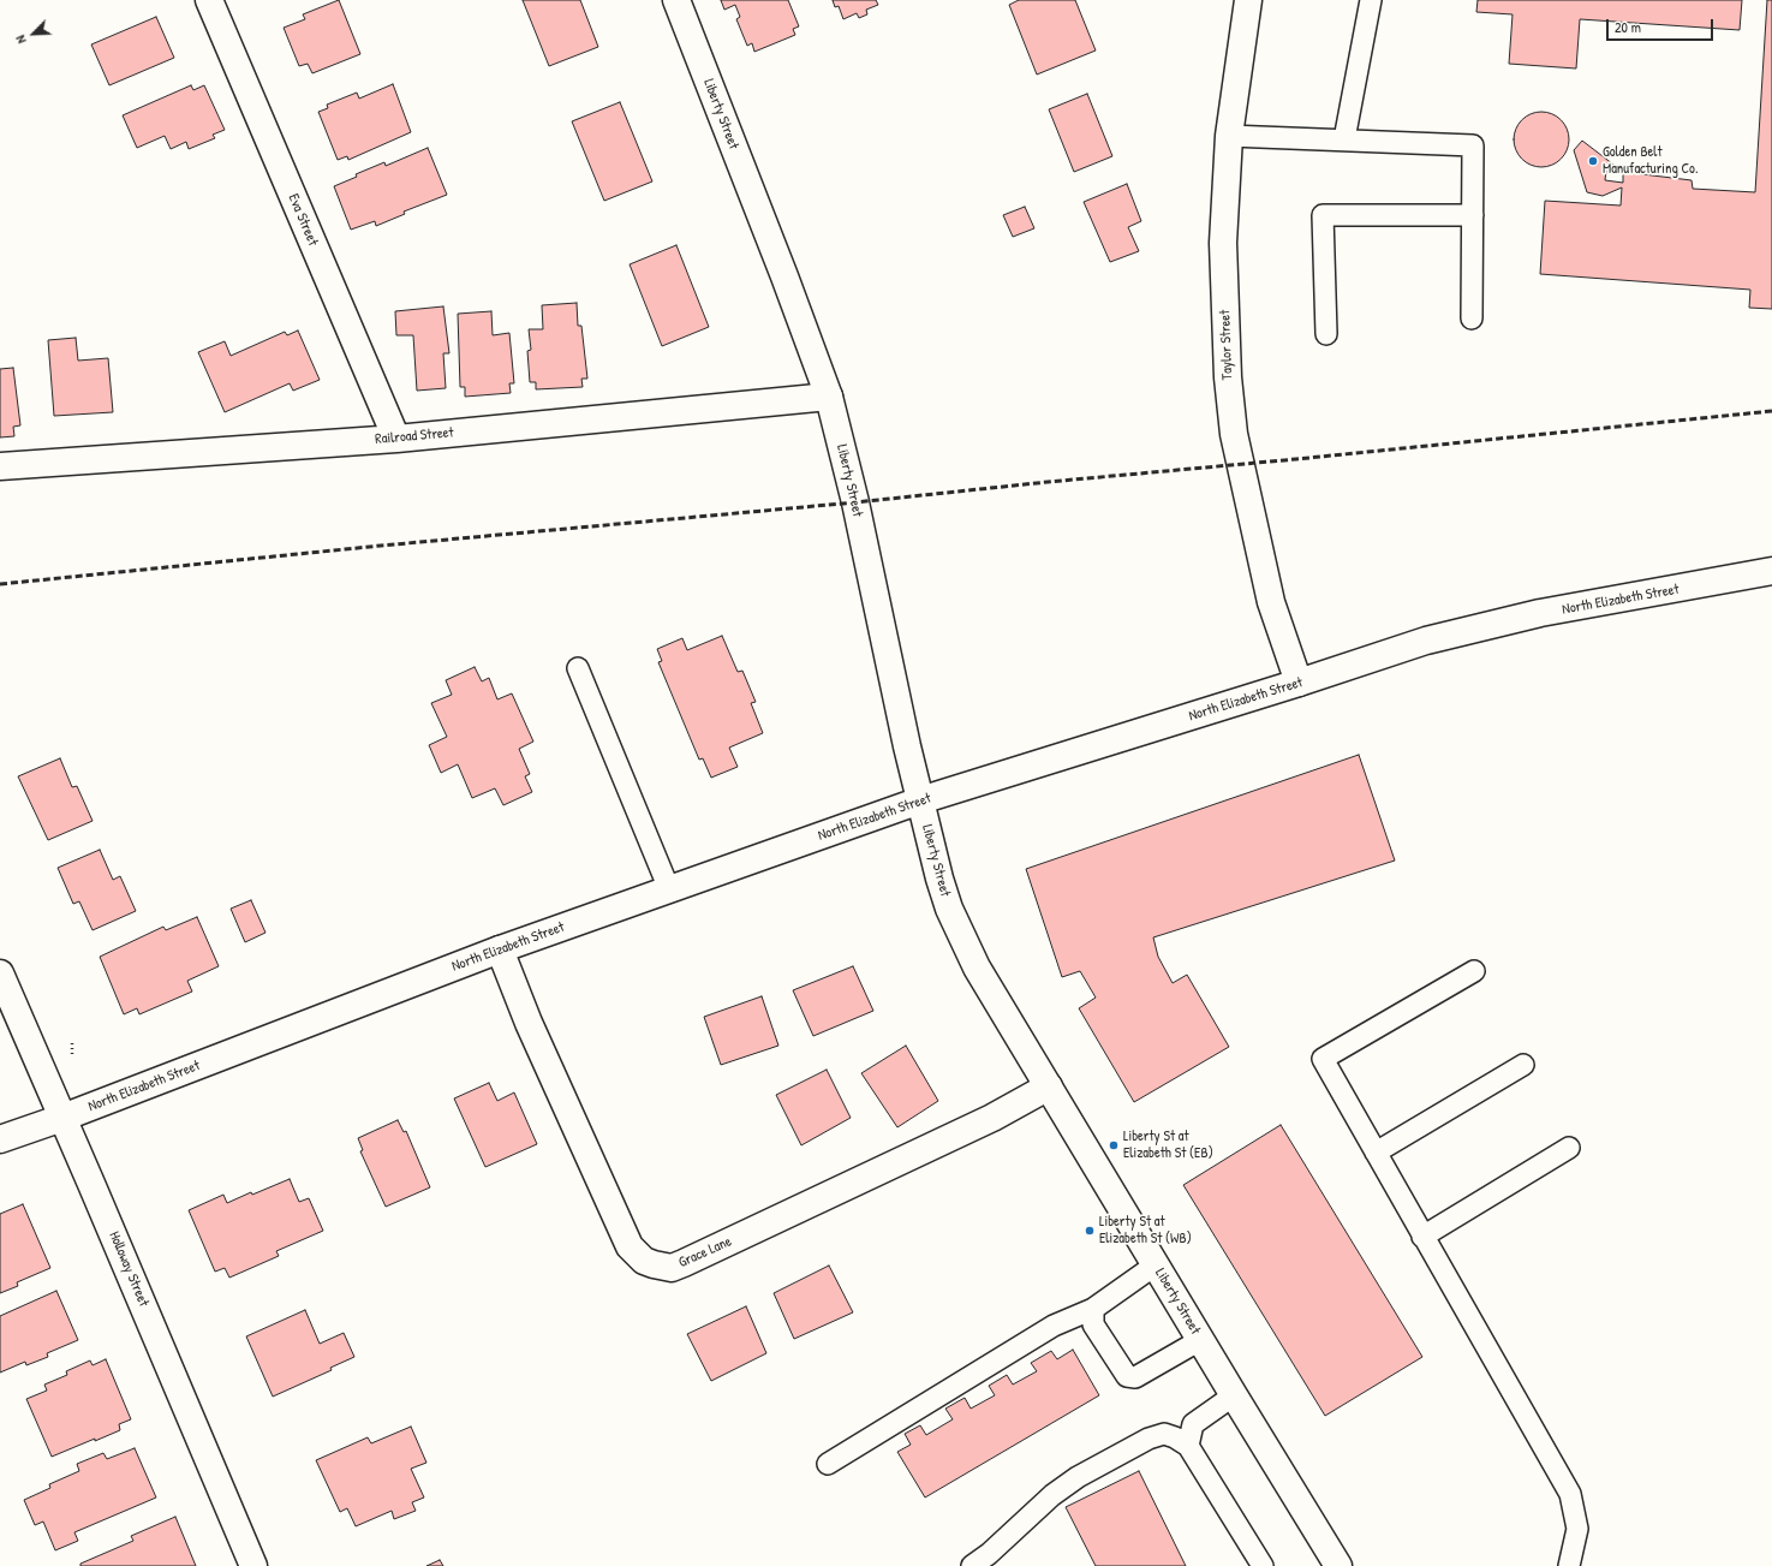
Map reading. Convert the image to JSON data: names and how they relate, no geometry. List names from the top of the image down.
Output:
{
  "streets": {
    "street": [
      "Liberty Street",
      "Eva Street",
      "Taylor Street",
      "Railroad Street",
      "North Elizabeth Street",
      "Grace Lane",
      "Holloway Street"
    ]
  },
  "crossings": [
    ["Liberty Street", "Railroad Street"],
    ["Liberty Street", "North Elizabeth Street"],
    ["Liberty Street", "Grace Lane"],
    ["Eva Street", "Railroad Street"],
    ["Taylor Street", "North Elizabeth Street"],
    ["North Elizabeth Street", "Grace Lane"],
    ["North Elizabeth Street", "Holloway Street"]
  ],
  "places": ["Golden Belt Manufacturing Co.", "Liberty St at Elizabeth St (EB)", "Liberty St at Elizabeth St (WB)"],
  "scale_bar": "20 m",
  "north": "bottom left"
}
